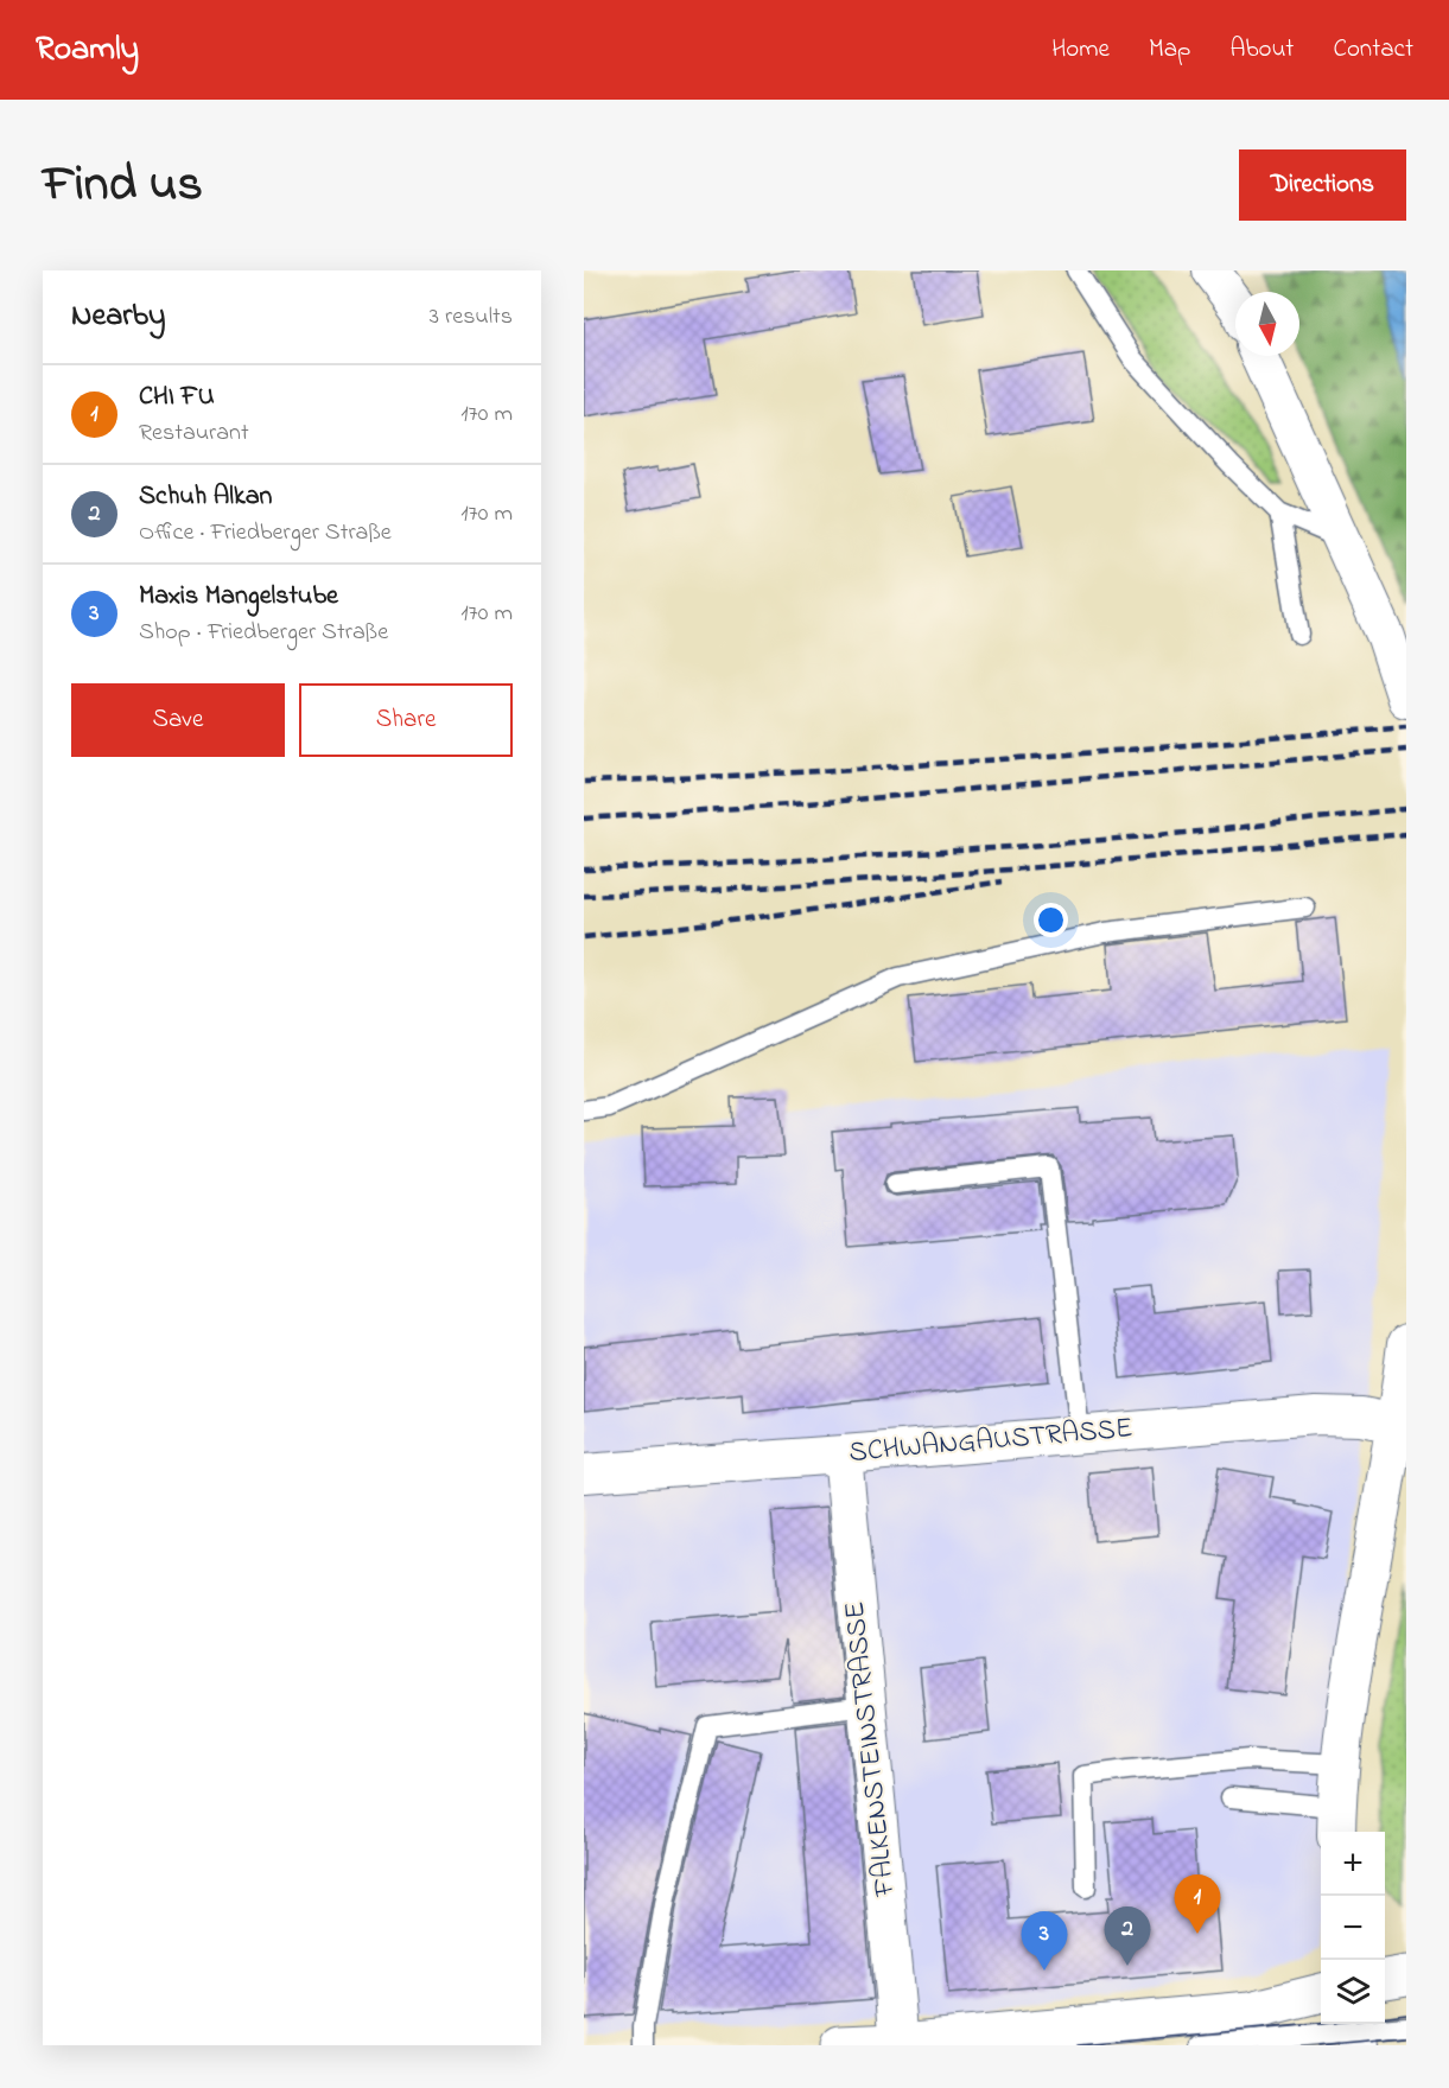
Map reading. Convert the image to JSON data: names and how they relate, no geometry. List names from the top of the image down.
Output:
{
  "streets": {
    "street": ["SCHWANGAUSTRASSE", "FALKENSTEINSTRASSE"]
  },
  "crossings": [
    ["SCHWANGAUSTRASSE", "FALKENSTEINSTRASSE"]
  ],
  "north": "bottom",
  "page": {
    "header": "Roamly",
    "nav": [
      "Home",
      "Map",
      "About",
      "Contact"
    ],
    "title": "Find us",
    "buttons": [
      "Directions",
      ["Save", "Share"]
    ],
    "heading": ["Nearby", "3 results"],
    "list": [
      {
        "mark": "1",
        "name": "CHI FU",
        "note": "Restaurant",
        "value": "170 m"
      },
      {
        "mark": "2",
        "name": "Schuh Alkan",
        "note": "Office · Friedberger Straße",
        "value": "170 m"
      },
      {
        "mark": "3",
        "name": "Maxis Mangelstube",
        "note": "Shop · Friedberger Straße",
        "value": "170 m"
      }
    ],
    "map_buttons": ["+", "−"],
    "pins": ["1", "2", "3"]
  }
}
